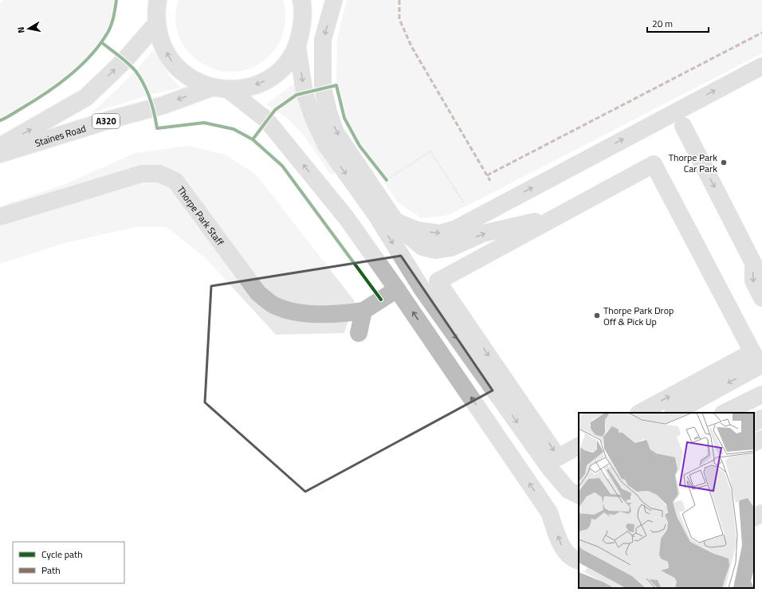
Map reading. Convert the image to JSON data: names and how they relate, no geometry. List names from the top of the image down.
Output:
{
  "streets": {
    "main road": ["A320", "Staines Road", "Thorpe Park Staff"]
  },
  "places": ["Thorpe Park Car Park", "Thorpe Park Drop Off & Pick Up"],
  "legend": ["Cycle path", "Path"],
  "scale_bar": "20 m",
  "north": "left"
}
